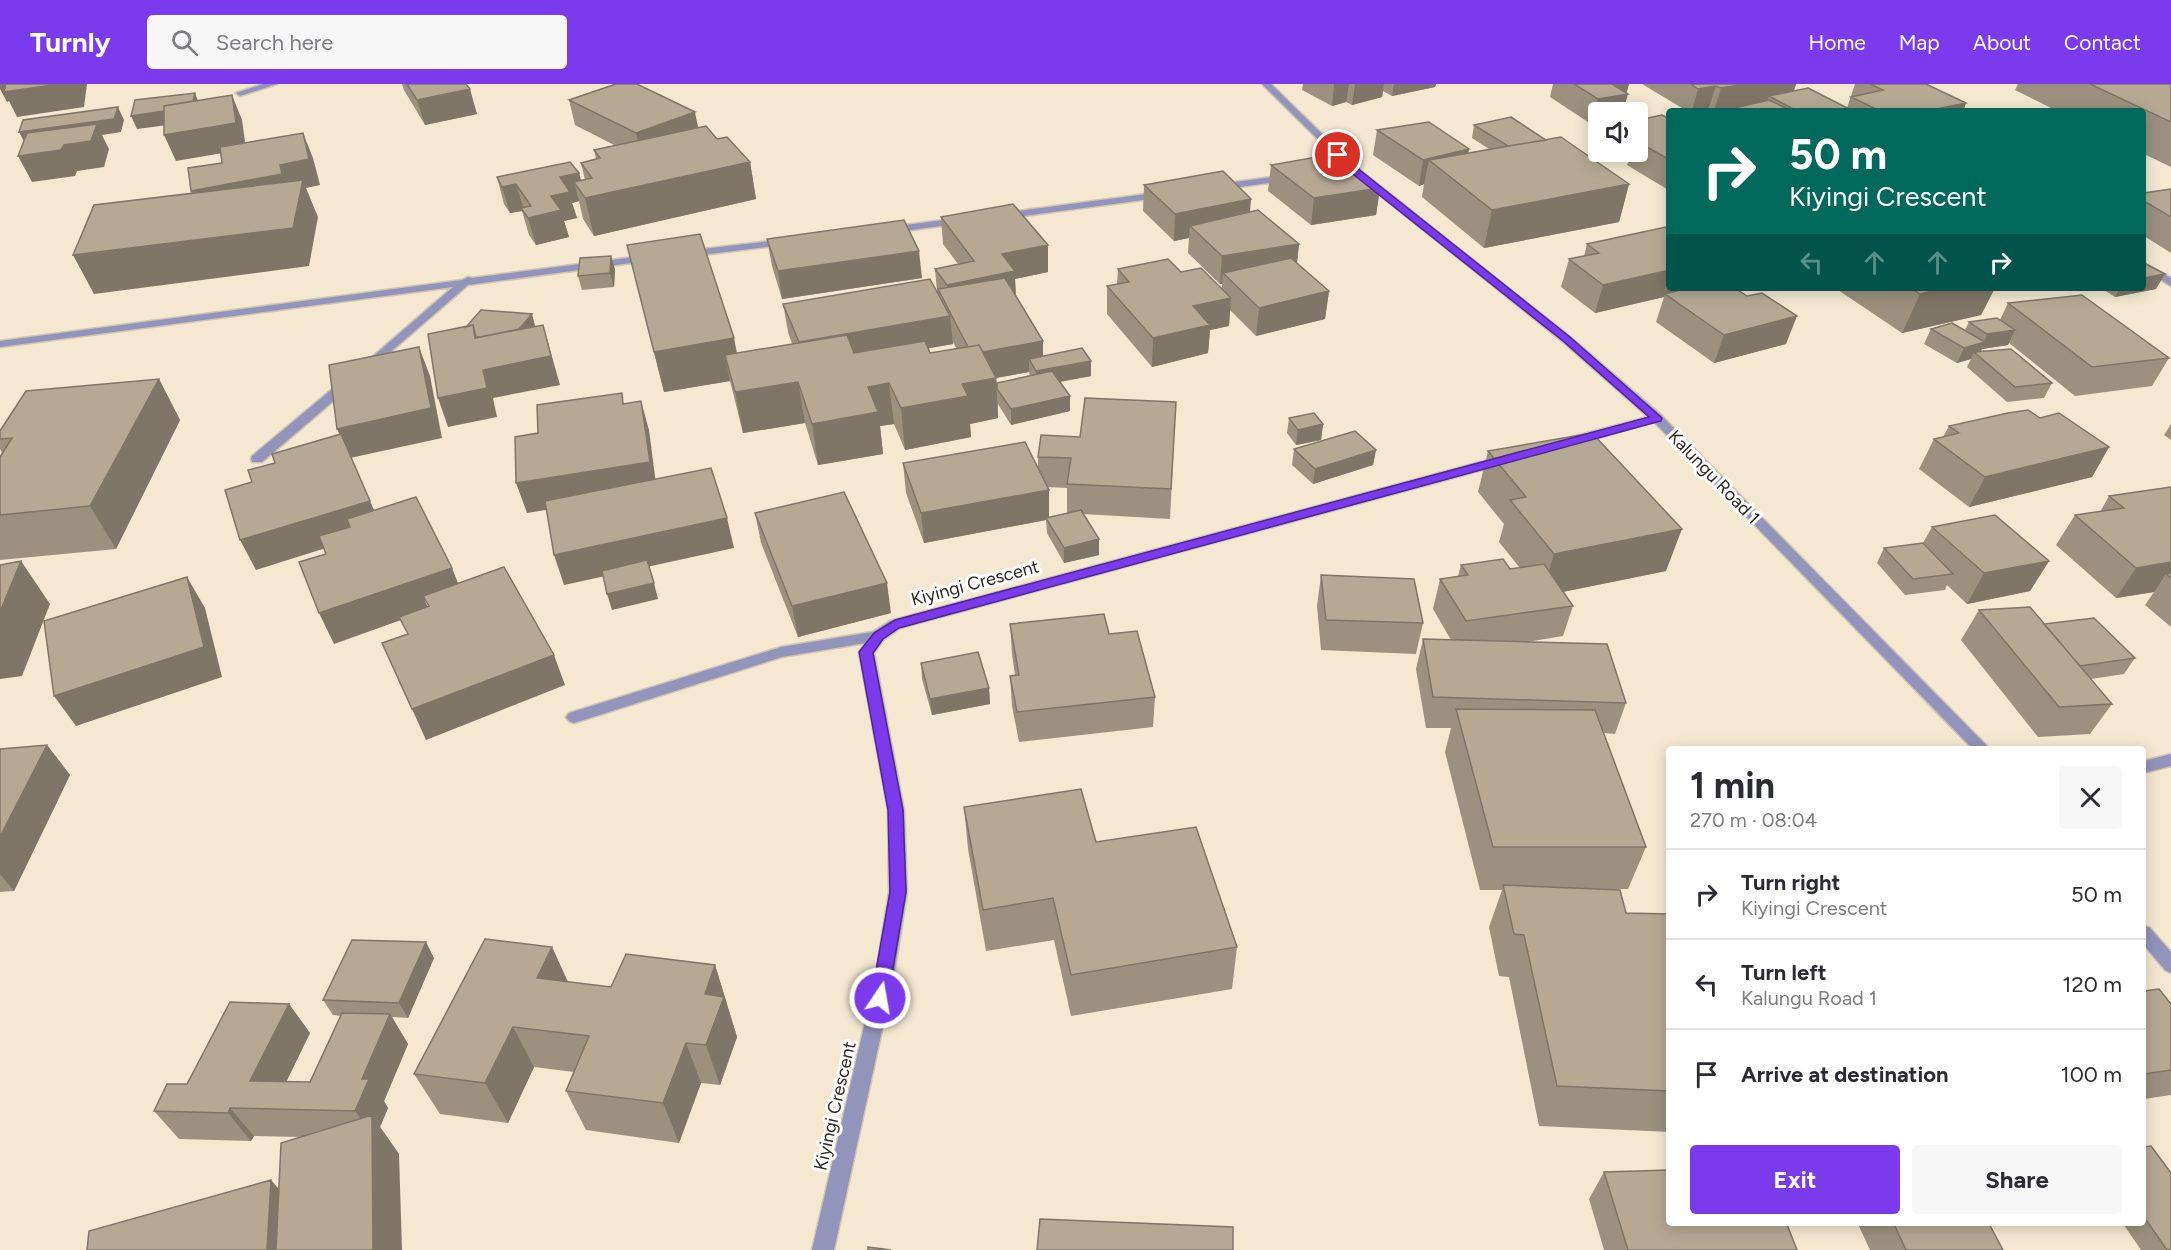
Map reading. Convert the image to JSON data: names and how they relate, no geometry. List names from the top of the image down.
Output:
{
  "streets": {
    "street": ["Kalungu Road 1", "Kiyingi Crescent"]
  },
  "page": {
    "header": "Turnly",
    "search": "Search here",
    "nav": [
      "Home",
      "Map",
      "About",
      "Contact"
    ],
    "turn": ["50 m", "Kiyingi Crescent"],
    "heading": ["1 min", "270 m · 08:04"],
    "list": [
      {
        "name": "Turn right",
        "note": "Kiyingi Crescent",
        "value": "50 m"
      },
      {
        "name": "Turn left",
        "note": "Kalungu Road 1",
        "value": "120 m"
      },
      {
        "name": "Arrive at destination",
        "value": "100 m"
      }
    ],
    "buttons": ["Exit", "Share"]
  }
}
